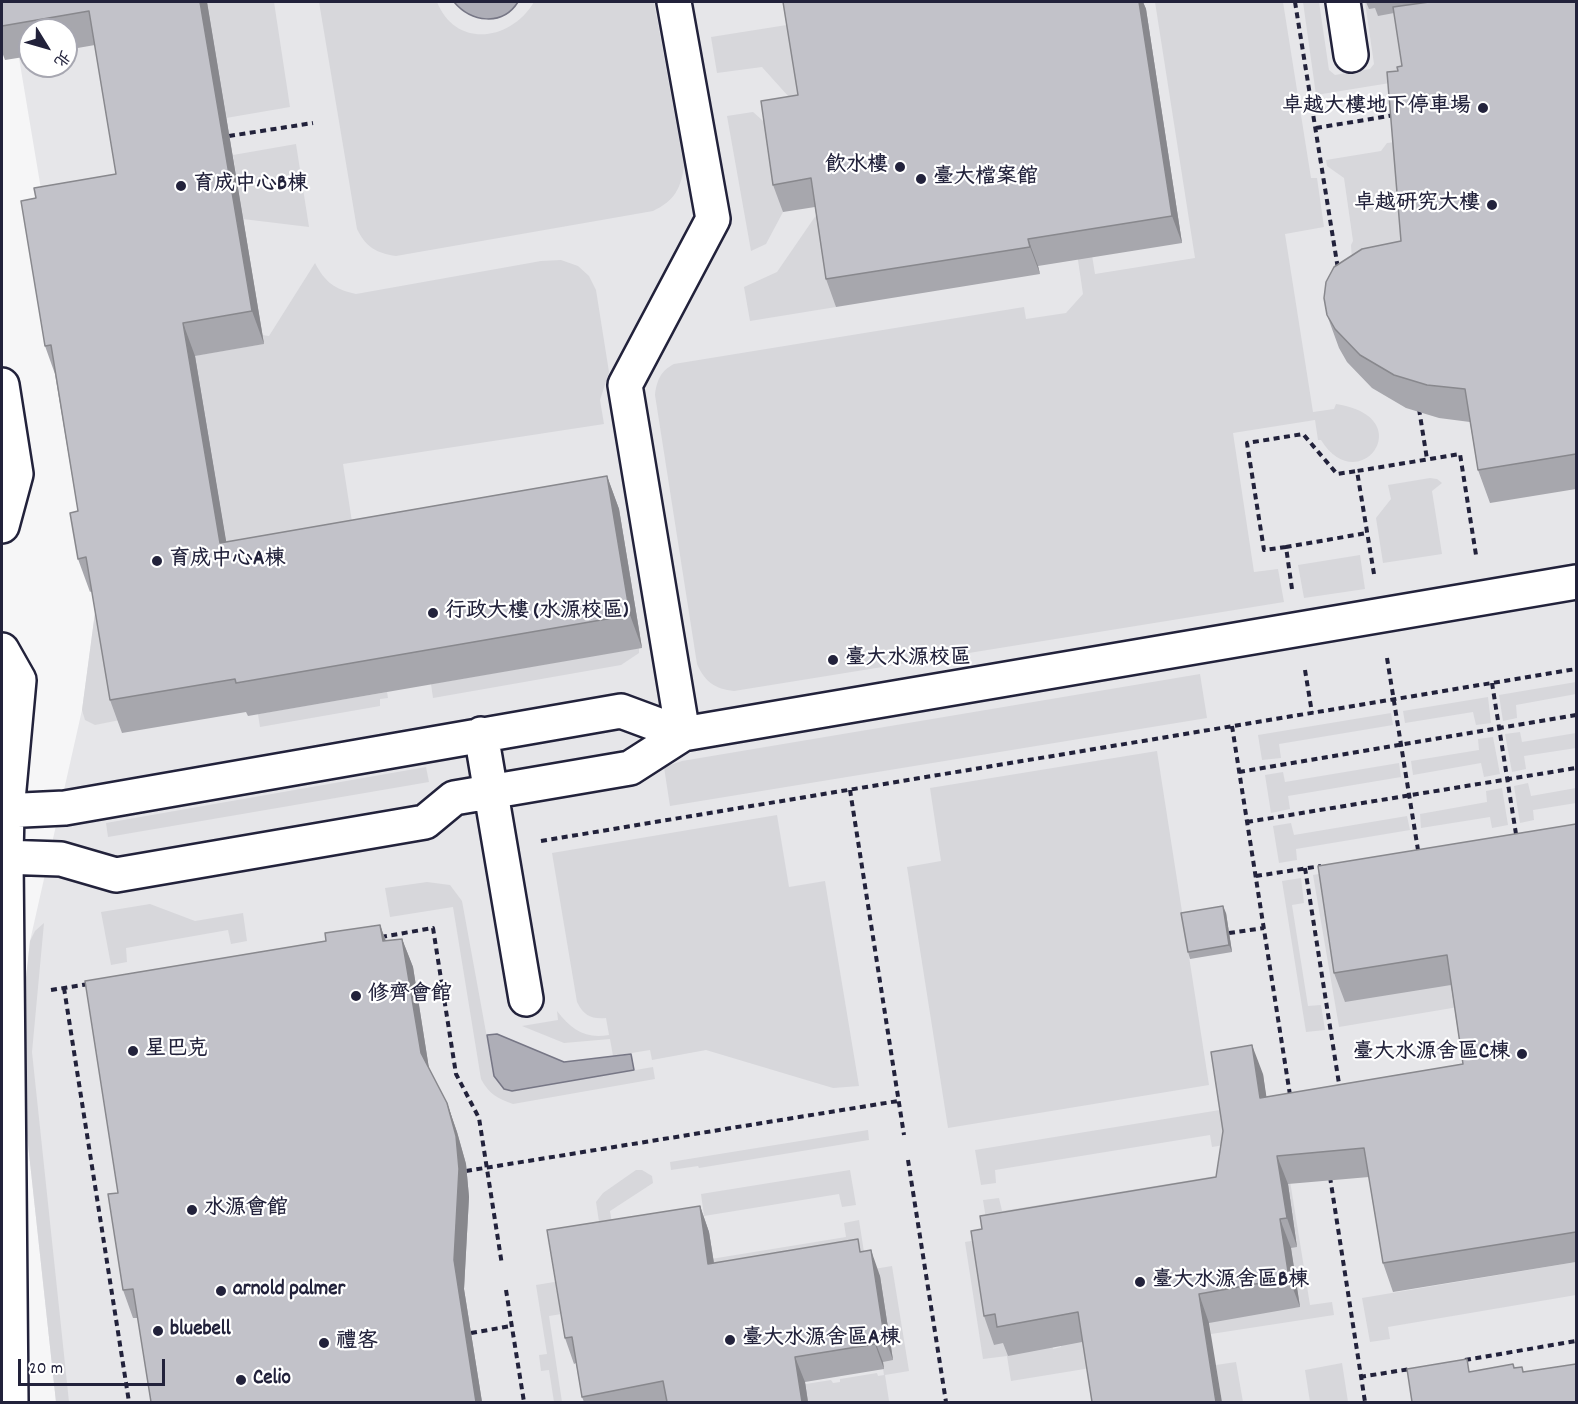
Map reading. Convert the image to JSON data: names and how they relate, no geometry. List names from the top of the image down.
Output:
{
  "places": [
    "卓越大樓地下停車場",
    "飲水樓",
    "臺大檔案館",
    "育成中心B棟",
    "卓越研究大樓",
    "育成中心A棟",
    "行政大樓 (水源校區)",
    "臺大水源校區",
    "修齊會館",
    "星巴克",
    "臺大水源舍區C棟",
    "水源會館",
    "臺大水源舍區B棟",
    "arnold palmer",
    "bluebell",
    "臺大水源舍區A棟",
    "禮客",
    "Celio"
  ],
  "scale_bar": "20 m",
  "north": "bottom right"
}
